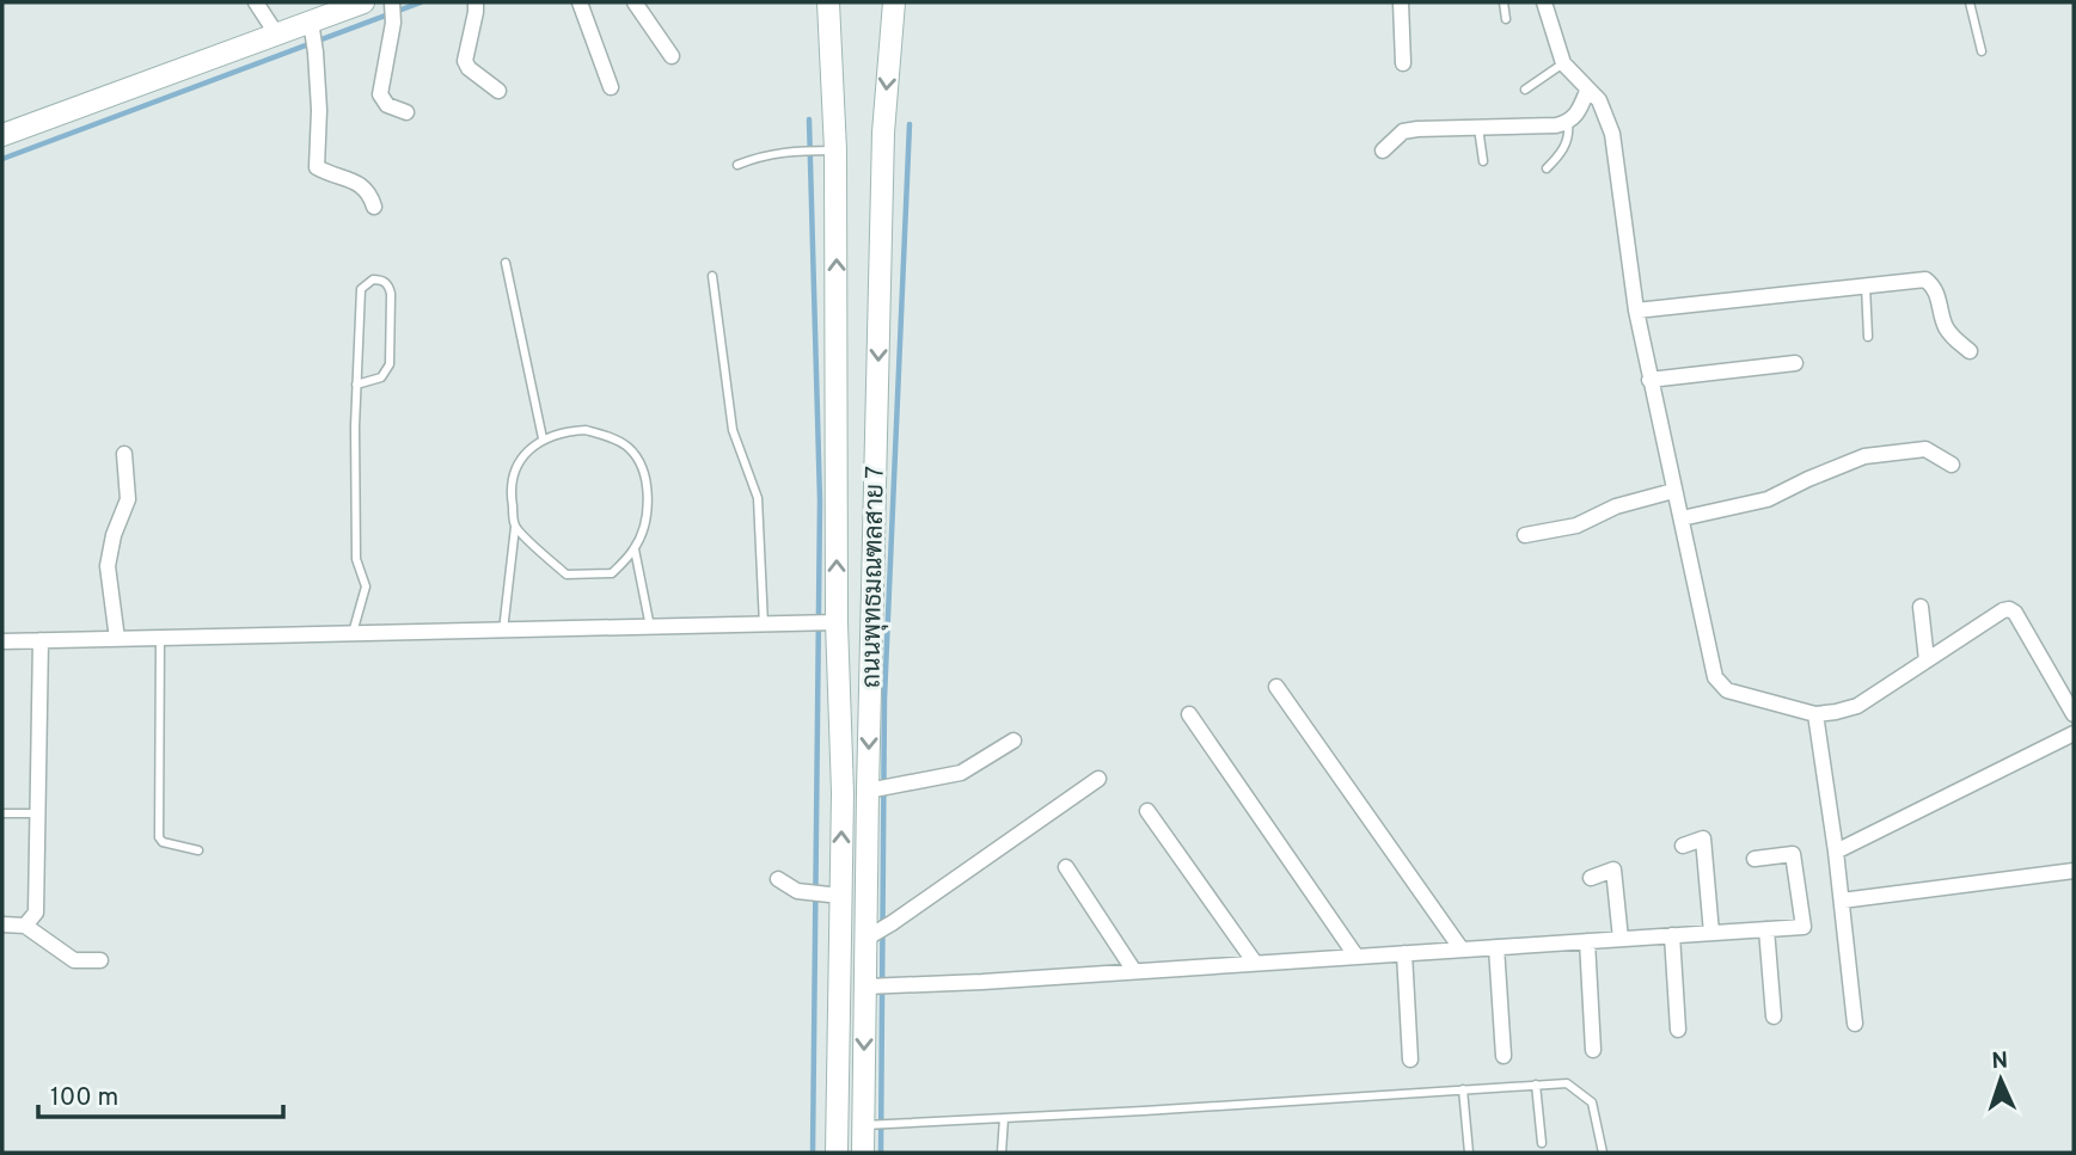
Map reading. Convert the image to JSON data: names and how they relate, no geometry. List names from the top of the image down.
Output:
{
  "streets": {
    "main road": ["ถนนพุทธมณฑลสาย 7"]
  },
  "scale_bar": "100 m",
  "north": "top"
}
